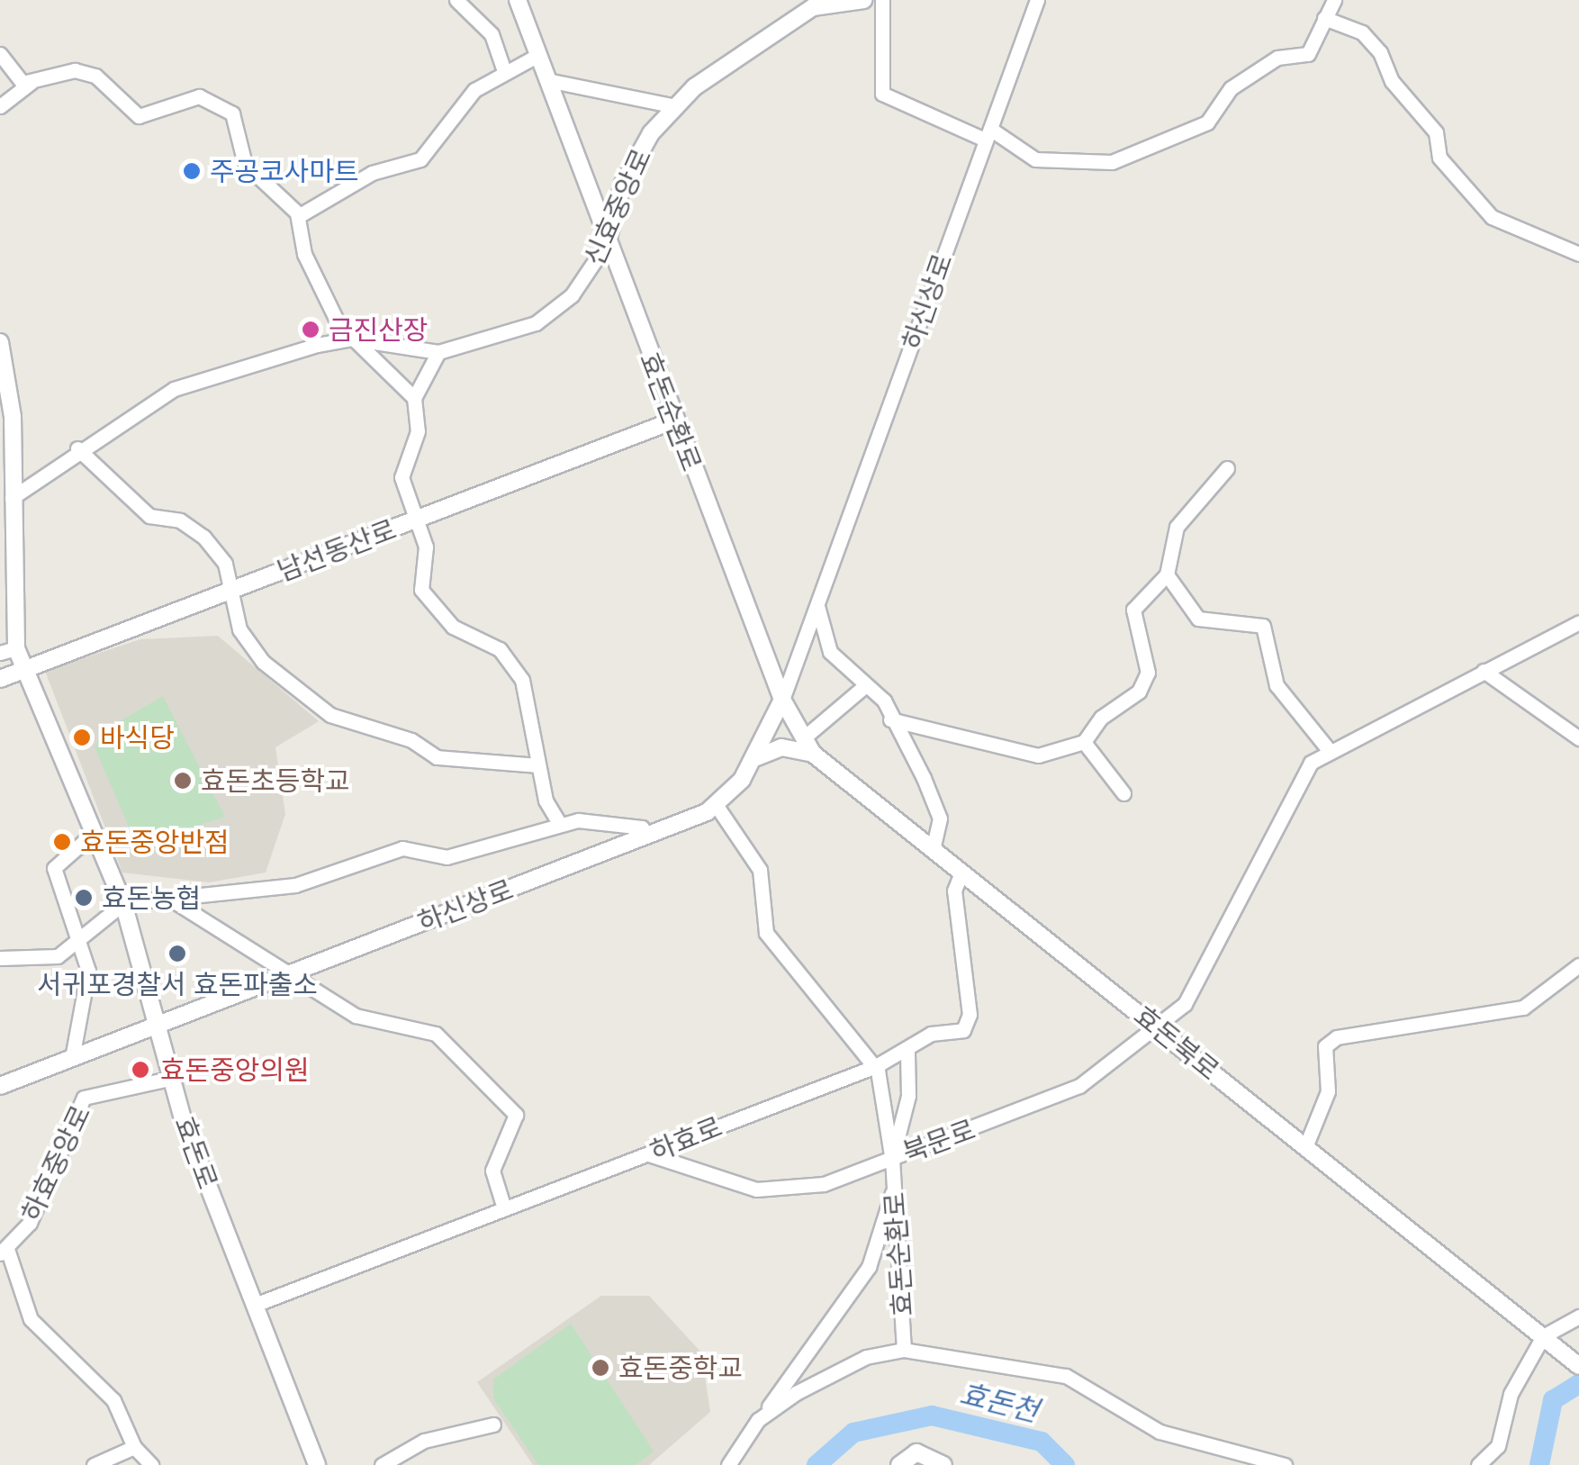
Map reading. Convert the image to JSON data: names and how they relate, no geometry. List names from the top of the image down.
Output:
{
  "streets": {
    "street": [
      "신효중앙로",
      "하신상로",
      "효돈순환로",
      "남선동산로",
      "효돈북로",
      "하효로",
      "북문로",
      "효돈로",
      "하효중앙로"
    ]
  },
  "crossings": [
    ["신효중앙로", "효돈순환로"],
    ["신효중앙로", "효돈로"],
    ["하신상로", "효돈순환로"],
    ["하신상로", "효돈로"],
    ["효돈순환로", "남선동산로"],
    ["효돈순환로", "효돈북로"],
    ["효돈순환로", "하효로"],
    ["효돈순환로", "북문로"],
    ["남선동산로", "효돈로"],
    ["효돈북로", "하효로"],
    ["효돈북로", "북문로"],
    ["하효로", "북문로"],
    ["하효로", "효돈로"],
    ["효돈로", "하효중앙로"]
  ],
  "water": ["효돈천"],
  "places": [
    "주공코사마트",
    "금진산장",
    "바식당",
    "효돈초등학교",
    "효돈중앙반점",
    "효돈농협",
    "서귀포경찰서 효돈파출소",
    "효돈중앙의원",
    "효돈중학교"
  ]
}
